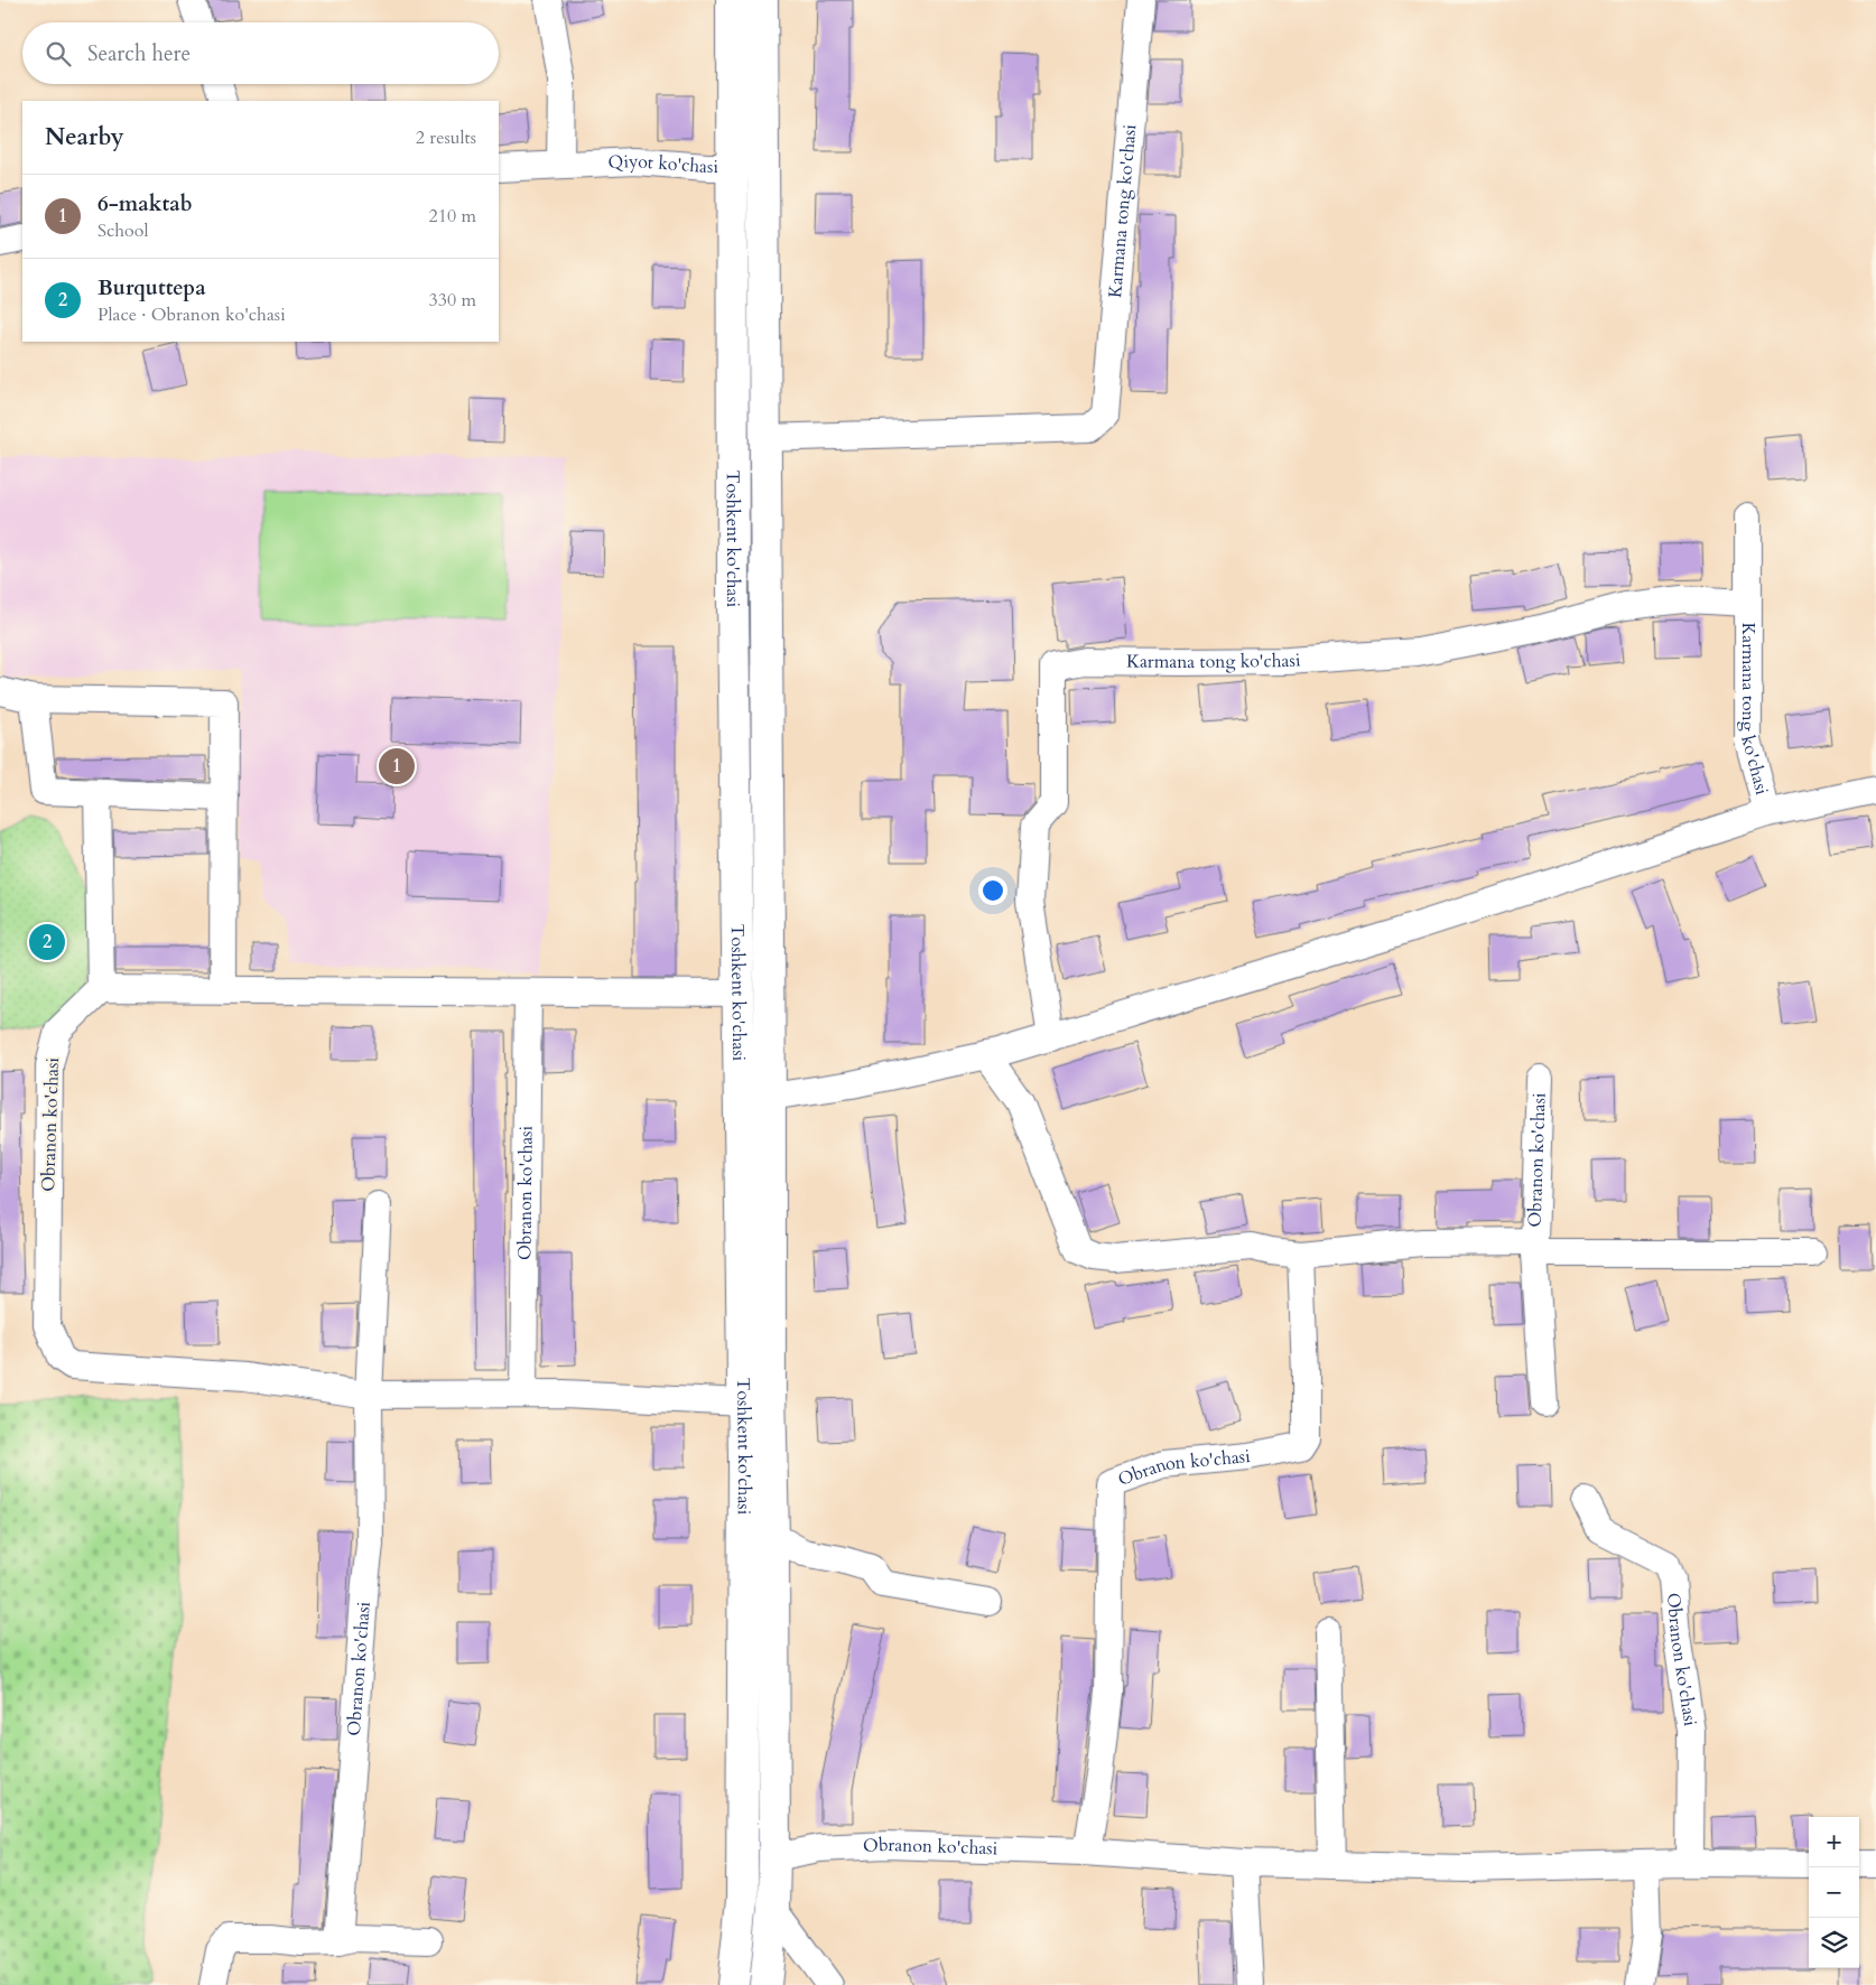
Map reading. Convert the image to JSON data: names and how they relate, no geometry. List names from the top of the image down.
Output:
{
  "streets": {
    "highway": ["Toshkent ko'chasi"],
    "street": ["Qiyot ko'chasi", "Karmana tong ko'chasi", "Obranon ko'chasi"]
  },
  "crossings": [
    ["Qiyot ko'chasi", "Toshkent ko'chasi"],
    ["Karmana tong ko'chasi", "Toshkent ko'chasi"],
    ["Toshkent ko'chasi", "Obranon ko'chasi"]
  ],
  "page": {
    "search": "Search here",
    "heading": ["Nearby", "2 results"],
    "list": [
      {
        "mark": "1",
        "name": "6-maktab",
        "note": "School",
        "value": "210 m"
      },
      {
        "mark": "2",
        "name": "Burquttepa",
        "note": "Place · Obranon ko'chasi",
        "value": "330 m"
      }
    ],
    "pins": ["1", "2"],
    "map_buttons": ["+", "−"]
  }
}
